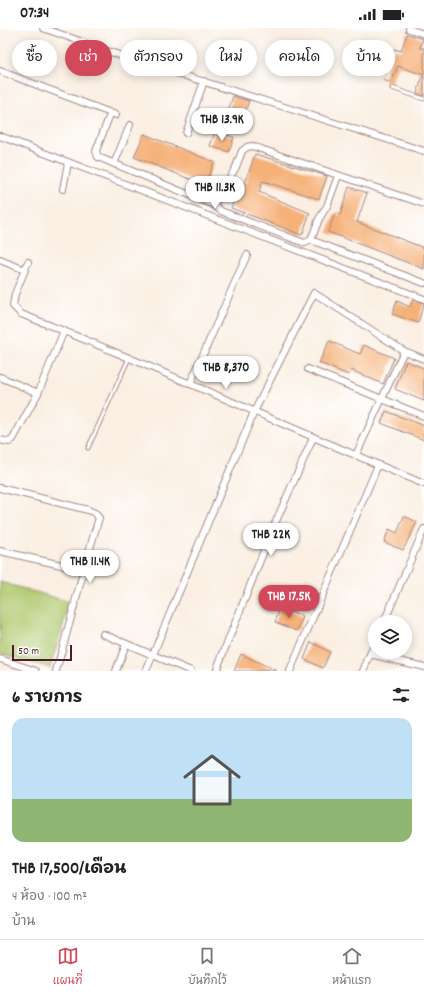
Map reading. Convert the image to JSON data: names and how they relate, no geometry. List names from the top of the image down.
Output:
{
  "scale_bar": "50 m",
  "page": {
    "status": "07:34",
    "chip": [
      "ซื้อ",
      "เช่า",
      "ตัวกรอง",
      "ใหม่",
      "คอนโด",
      "บ้าน"
    ],
    "price": [
      "THB 13.9K",
      "THB 11.3K",
      "THB 8,370",
      "THB 22K",
      "THB 11.4K",
      "THB 17.5K"
    ],
    "scale": "50 m",
    "heading": "6 รายการ",
    "list": [
      {
        "name": "THB 17,500/เดือน",
        "note": "4 ห้อง · 100 m² · บ้าน"
      }
    ],
    "tabs": ["แผนที่", "บันทึกไว้", "หน้าแรก"]
  }
}
